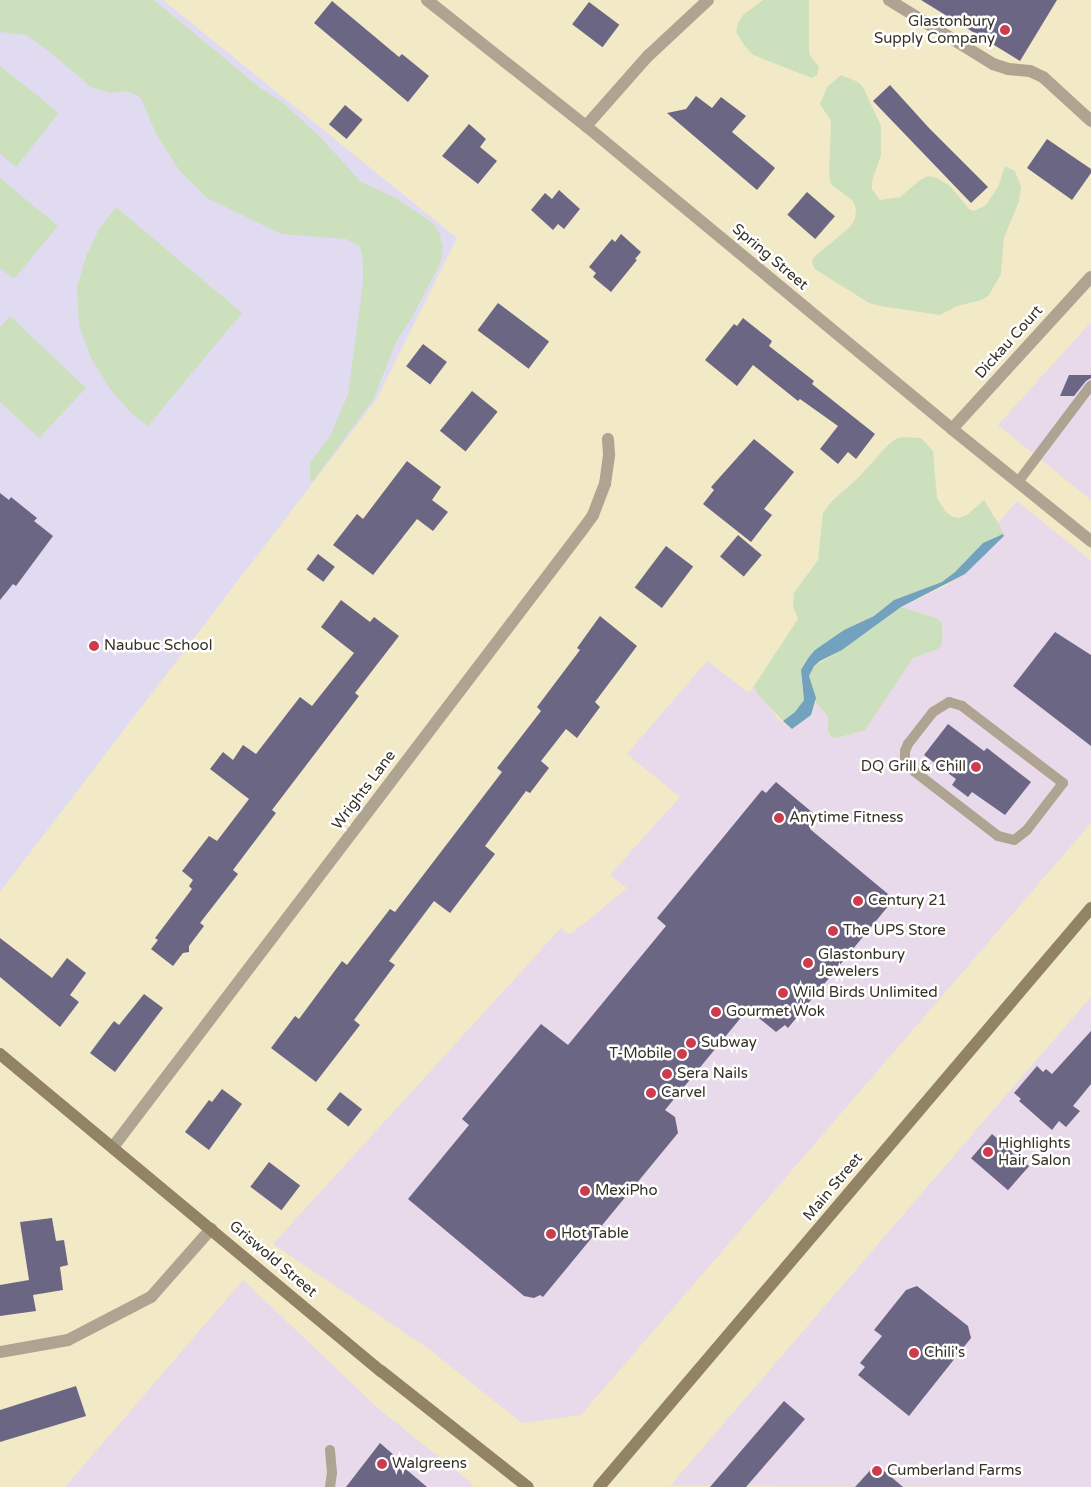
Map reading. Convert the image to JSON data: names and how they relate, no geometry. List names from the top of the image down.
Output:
{
  "streets": {
    "main road": ["Main Street", "Griswold Street"],
    "street": ["Spring Street", "Dickau Court", "Wrights Lane"]
  },
  "crossings": [
    ["Spring Street", "Dickau Court"],
    ["Wrights Lane", "Griswold Street"]
  ],
  "places": [
    "Glastonbury Supply Company",
    "Naubuc School",
    "DQ Grill & Chill",
    "Anytime Fitness",
    "Century 21",
    "The UPS Store",
    "Glastonbury Jewelers",
    "Wild Birds Unlimited",
    "Gourmet Wok",
    "Subway",
    "T-Mobile",
    "Sera Nails",
    "Carvel",
    "Highlights Hair Salon",
    "MexiPho",
    "Hot Table",
    "Chili's",
    "Walgreens",
    "Cumberland Farms"
  ]
}
